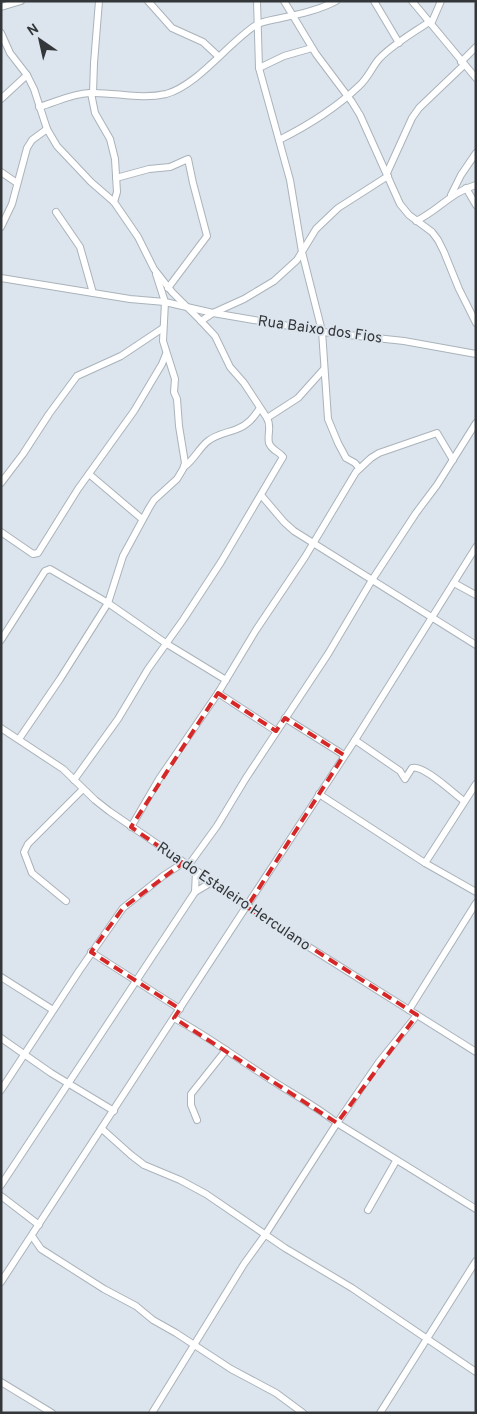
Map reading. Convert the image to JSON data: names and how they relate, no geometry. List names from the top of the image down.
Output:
{
  "streets": {
    "street": ["Rua Baixo dos Fios", "Rua do Estaleiro Herculano"]
  },
  "north": "top left"
}
